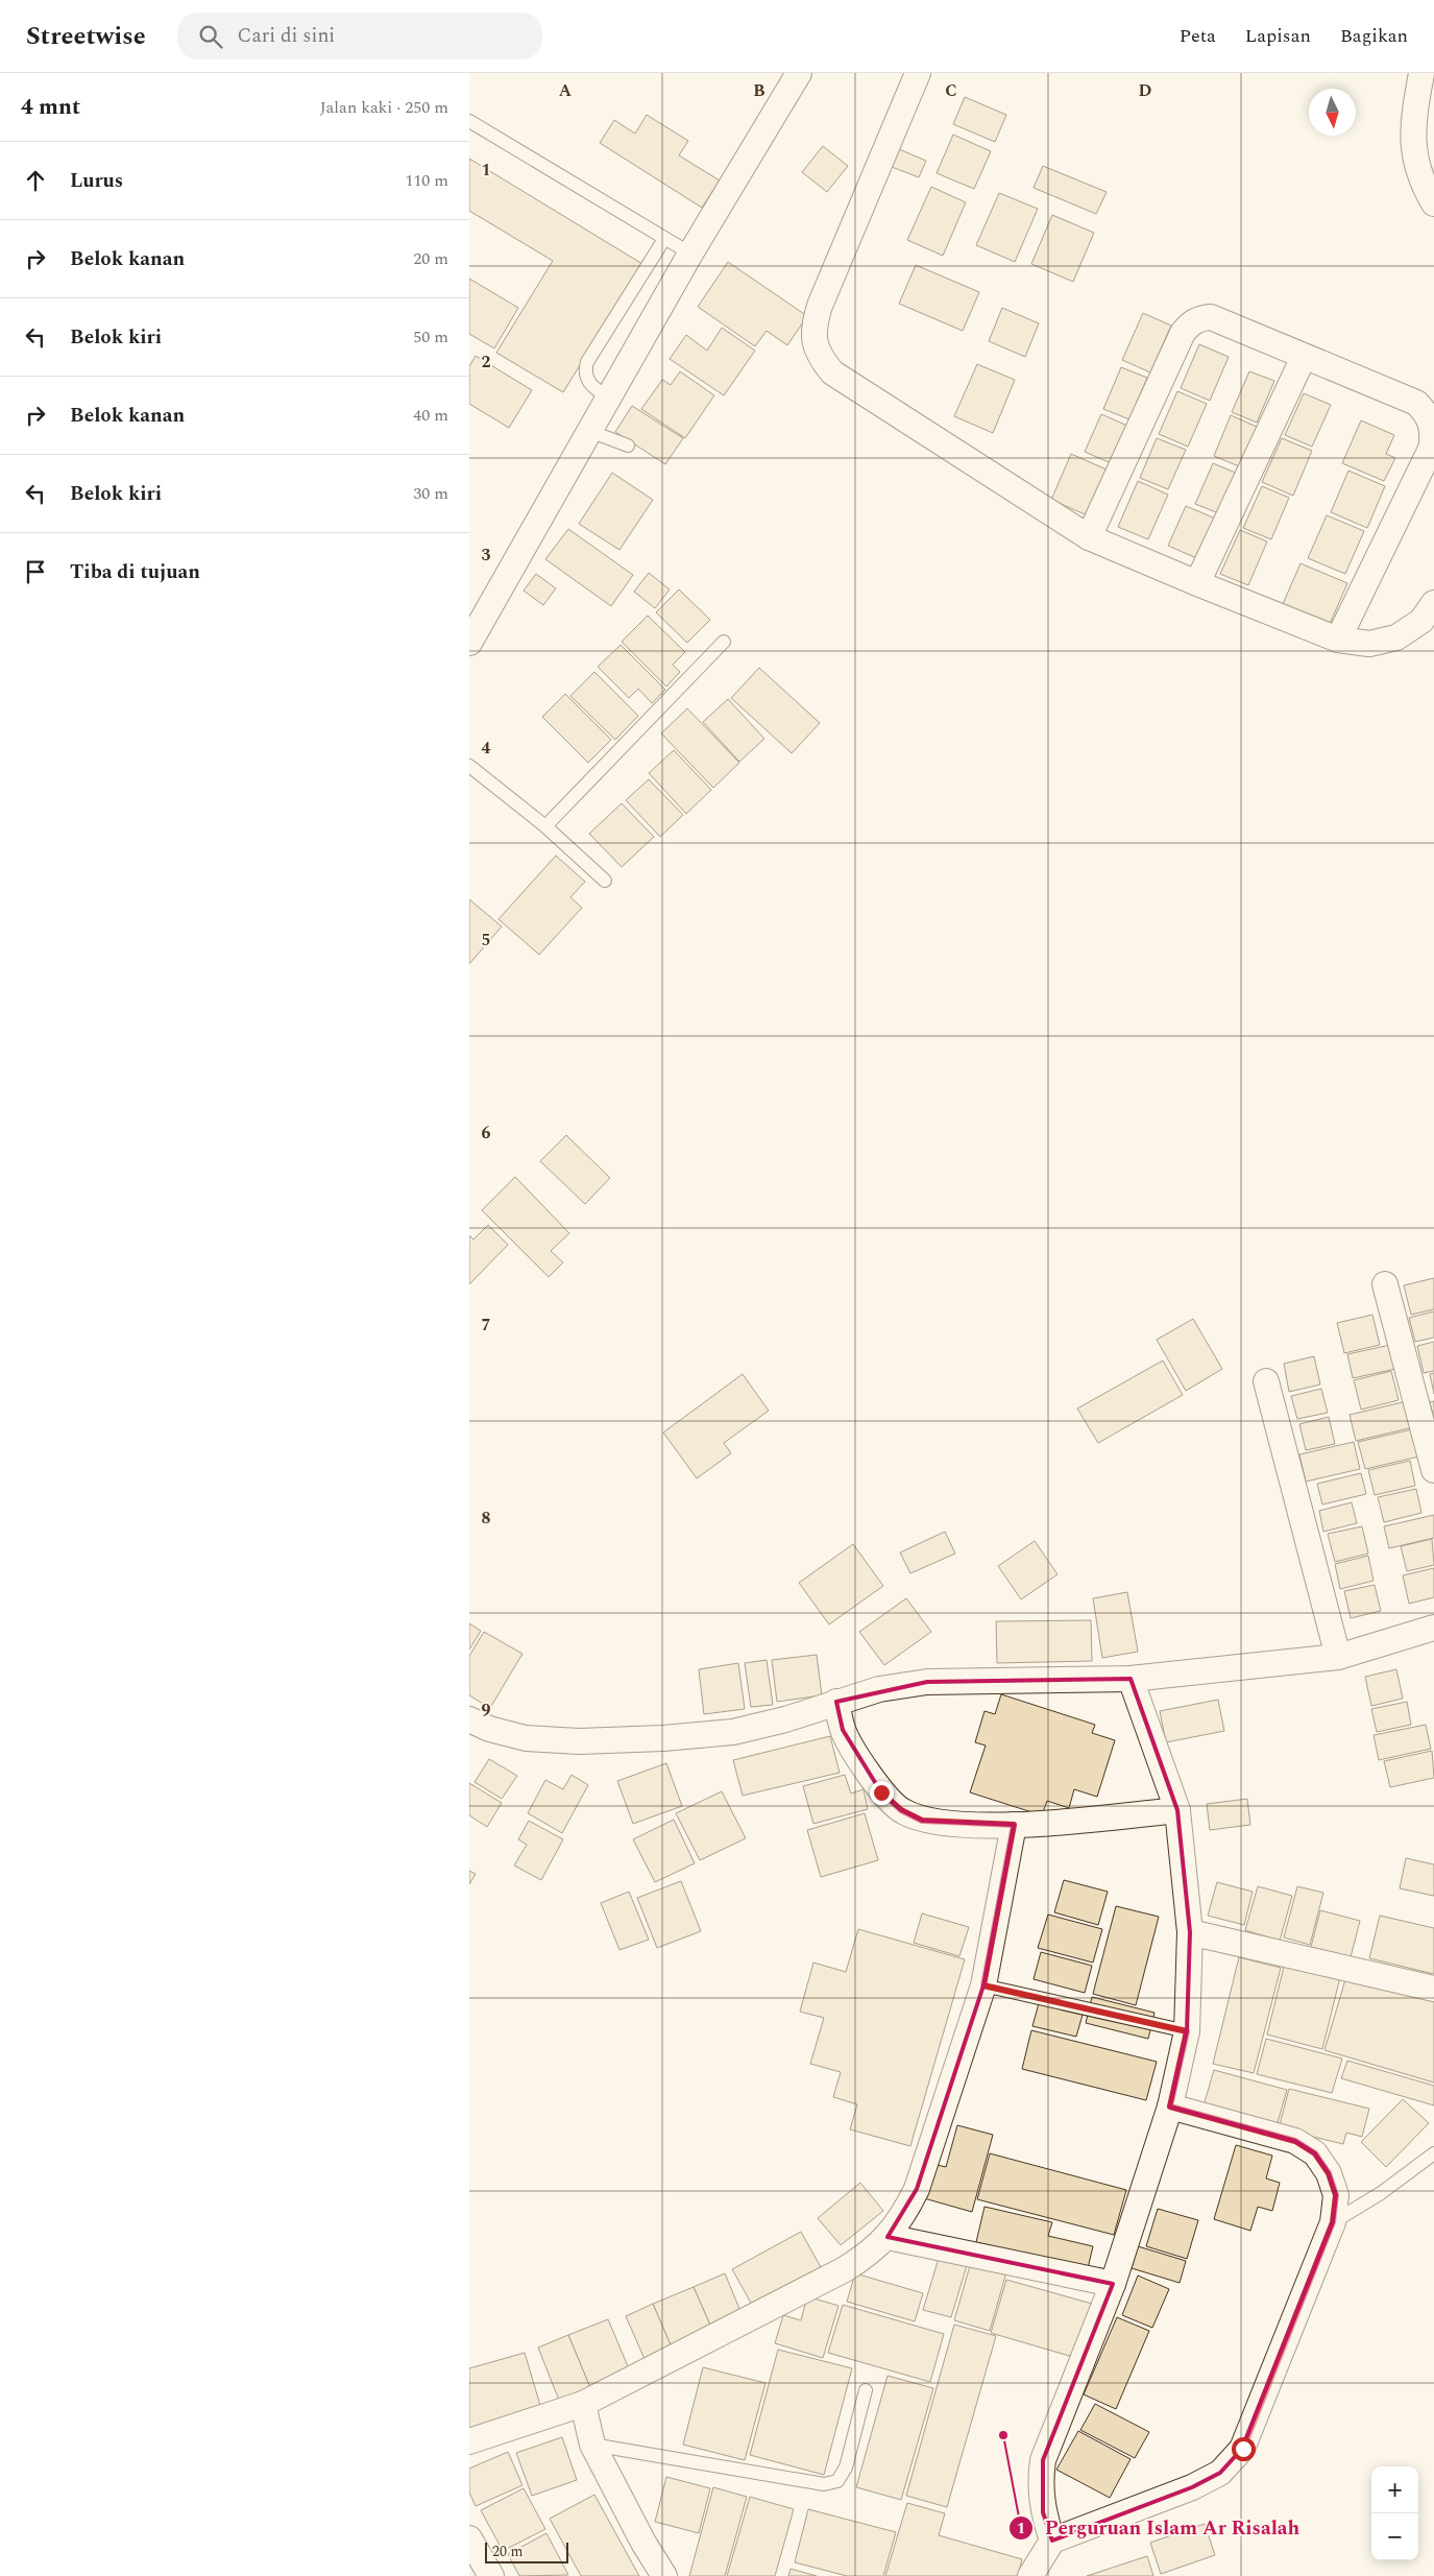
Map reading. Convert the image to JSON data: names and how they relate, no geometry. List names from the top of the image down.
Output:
{
  "places": ["Perguruan Islam Ar Risalah"],
  "scale_bar": "20 m",
  "north": "bottom",
  "page": {
    "header": "Streetwise",
    "search": "Cari di sini",
    "nav": ["Peta", "Lapisan", "Bagikan"],
    "heading": ["4 mnt", "Jalan kaki · 250 m"],
    "list": [
      ["Lurus", "110 m"],
      ["Belok kanan", "20 m"],
      ["Belok kiri", "50 m"],
      ["Belok kanan", "40 m"],
      ["Belok kiri", "30 m"],
      "Tiba di tujuan"
    ],
    "map_buttons": ["+", "−"],
    "scale": "20 m"
  },
  "grid": {
    "columns": [
      "A",
      "B",
      "C",
      "D"
    ],
    "rows": [
      "1",
      "2",
      "3",
      "4",
      "5",
      "6",
      "7",
      "8",
      "9"
    ]
  }
}
